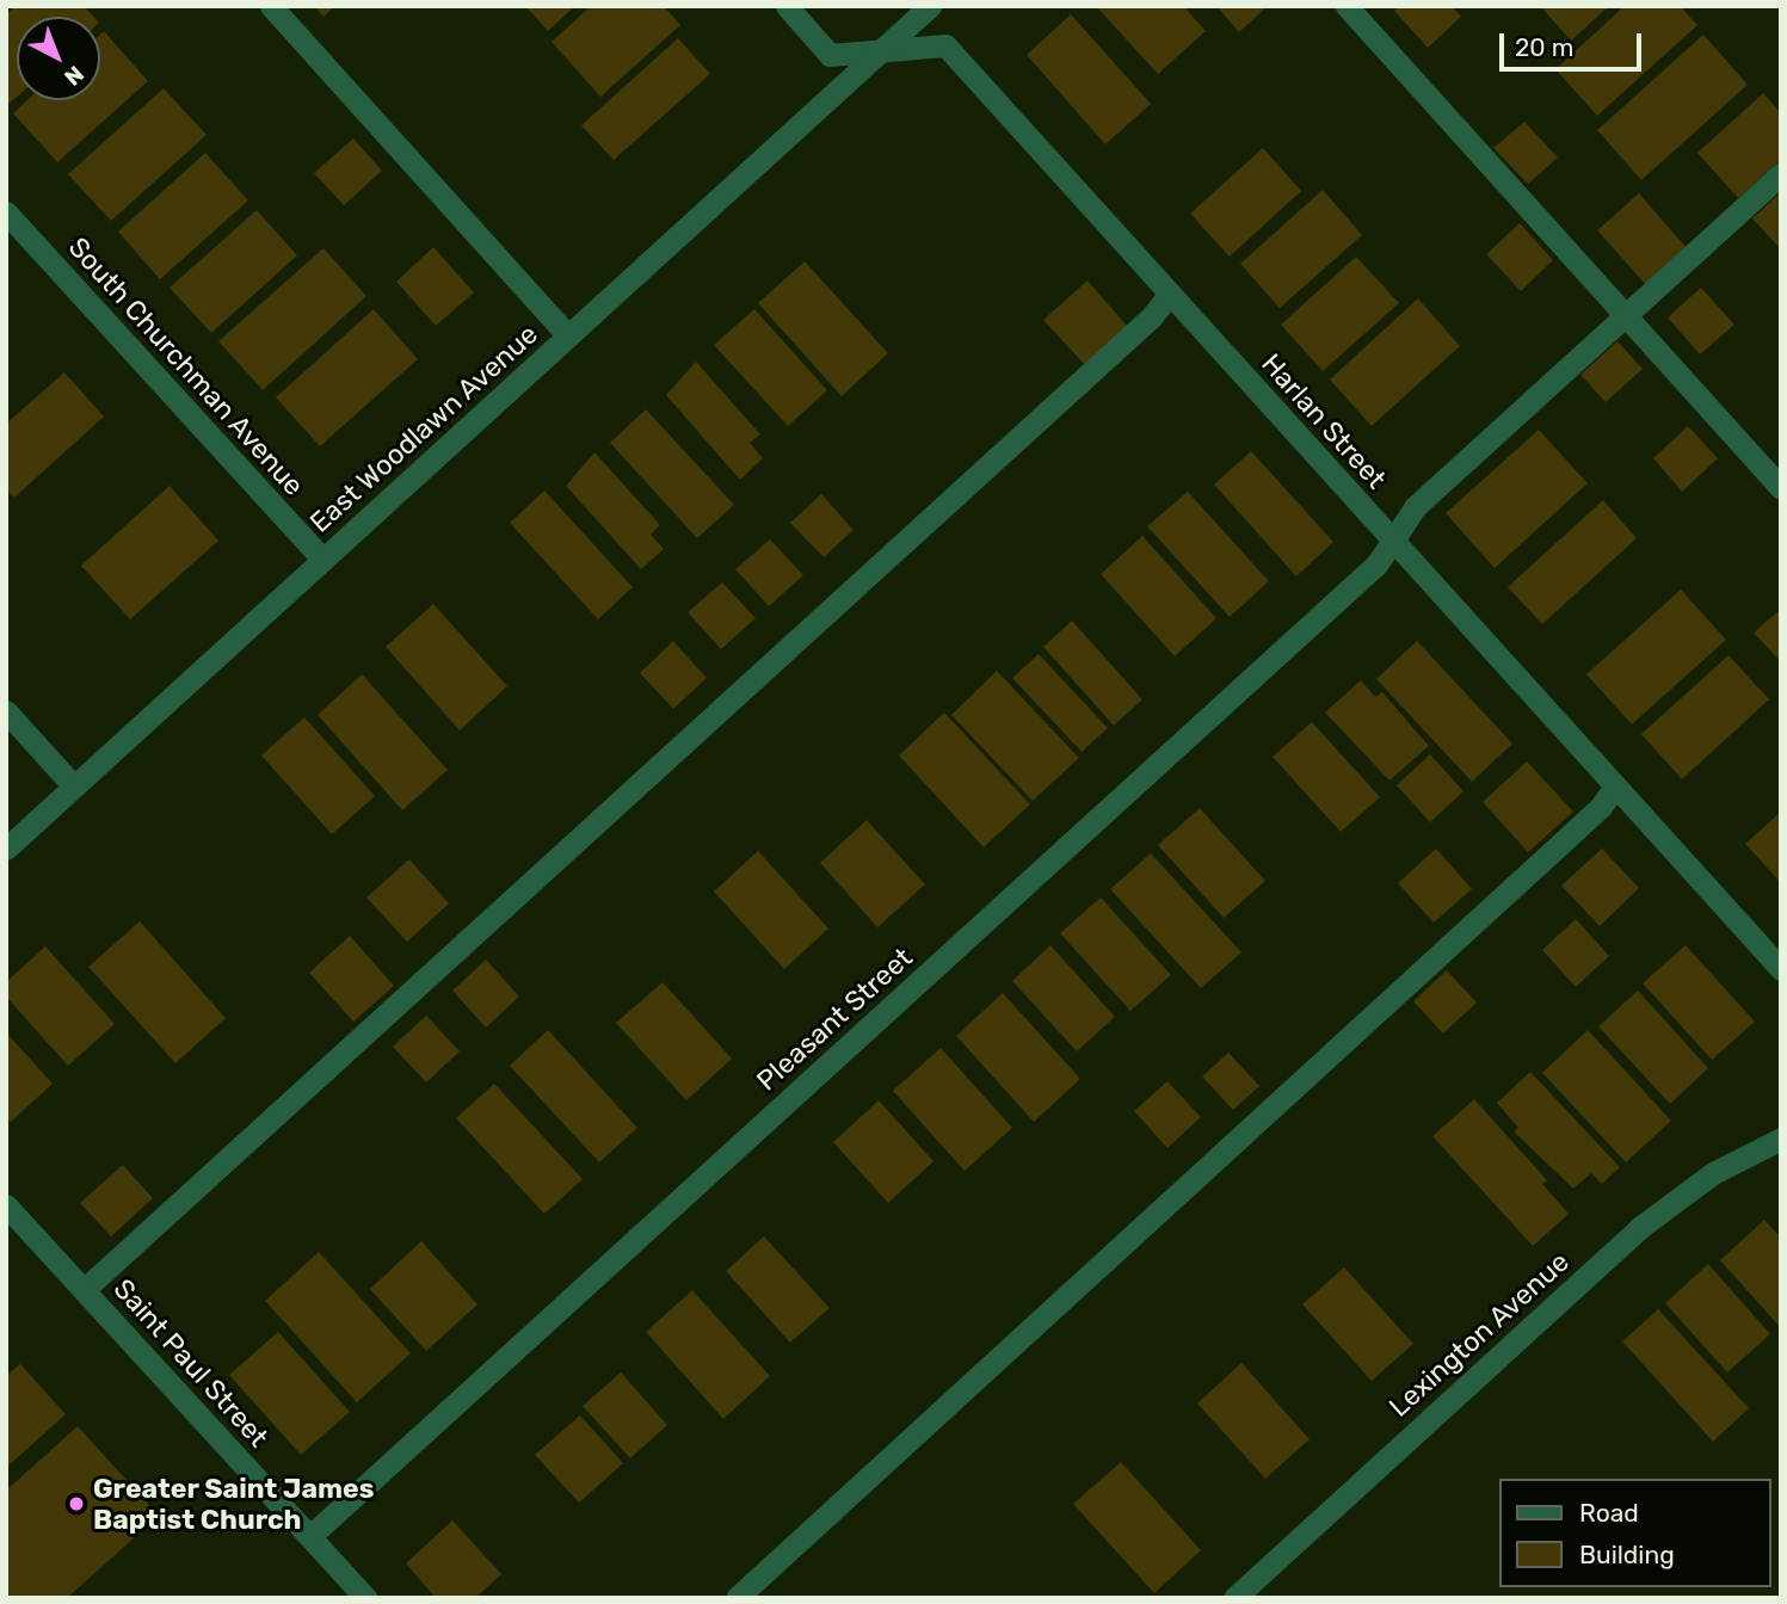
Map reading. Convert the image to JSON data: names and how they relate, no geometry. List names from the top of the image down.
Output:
{
  "streets": {
    "street": [
      "South Churchman Avenue",
      "Harlan Street",
      "East Woodlawn Avenue",
      "Pleasant Street",
      "Lexington Avenue",
      "Saint Paul Street"
    ]
  },
  "crossings": [
    ["South Churchman Avenue", "East Woodlawn Avenue"],
    ["Harlan Street", "East Woodlawn Avenue"],
    ["Harlan Street", "Pleasant Street"],
    ["Pleasant Street", "Saint Paul Street"]
  ],
  "places": ["Greater Saint James Baptist Church"],
  "legend": ["Road", "Building"],
  "scale_bar": "20 m",
  "north": "bottom right"
}
